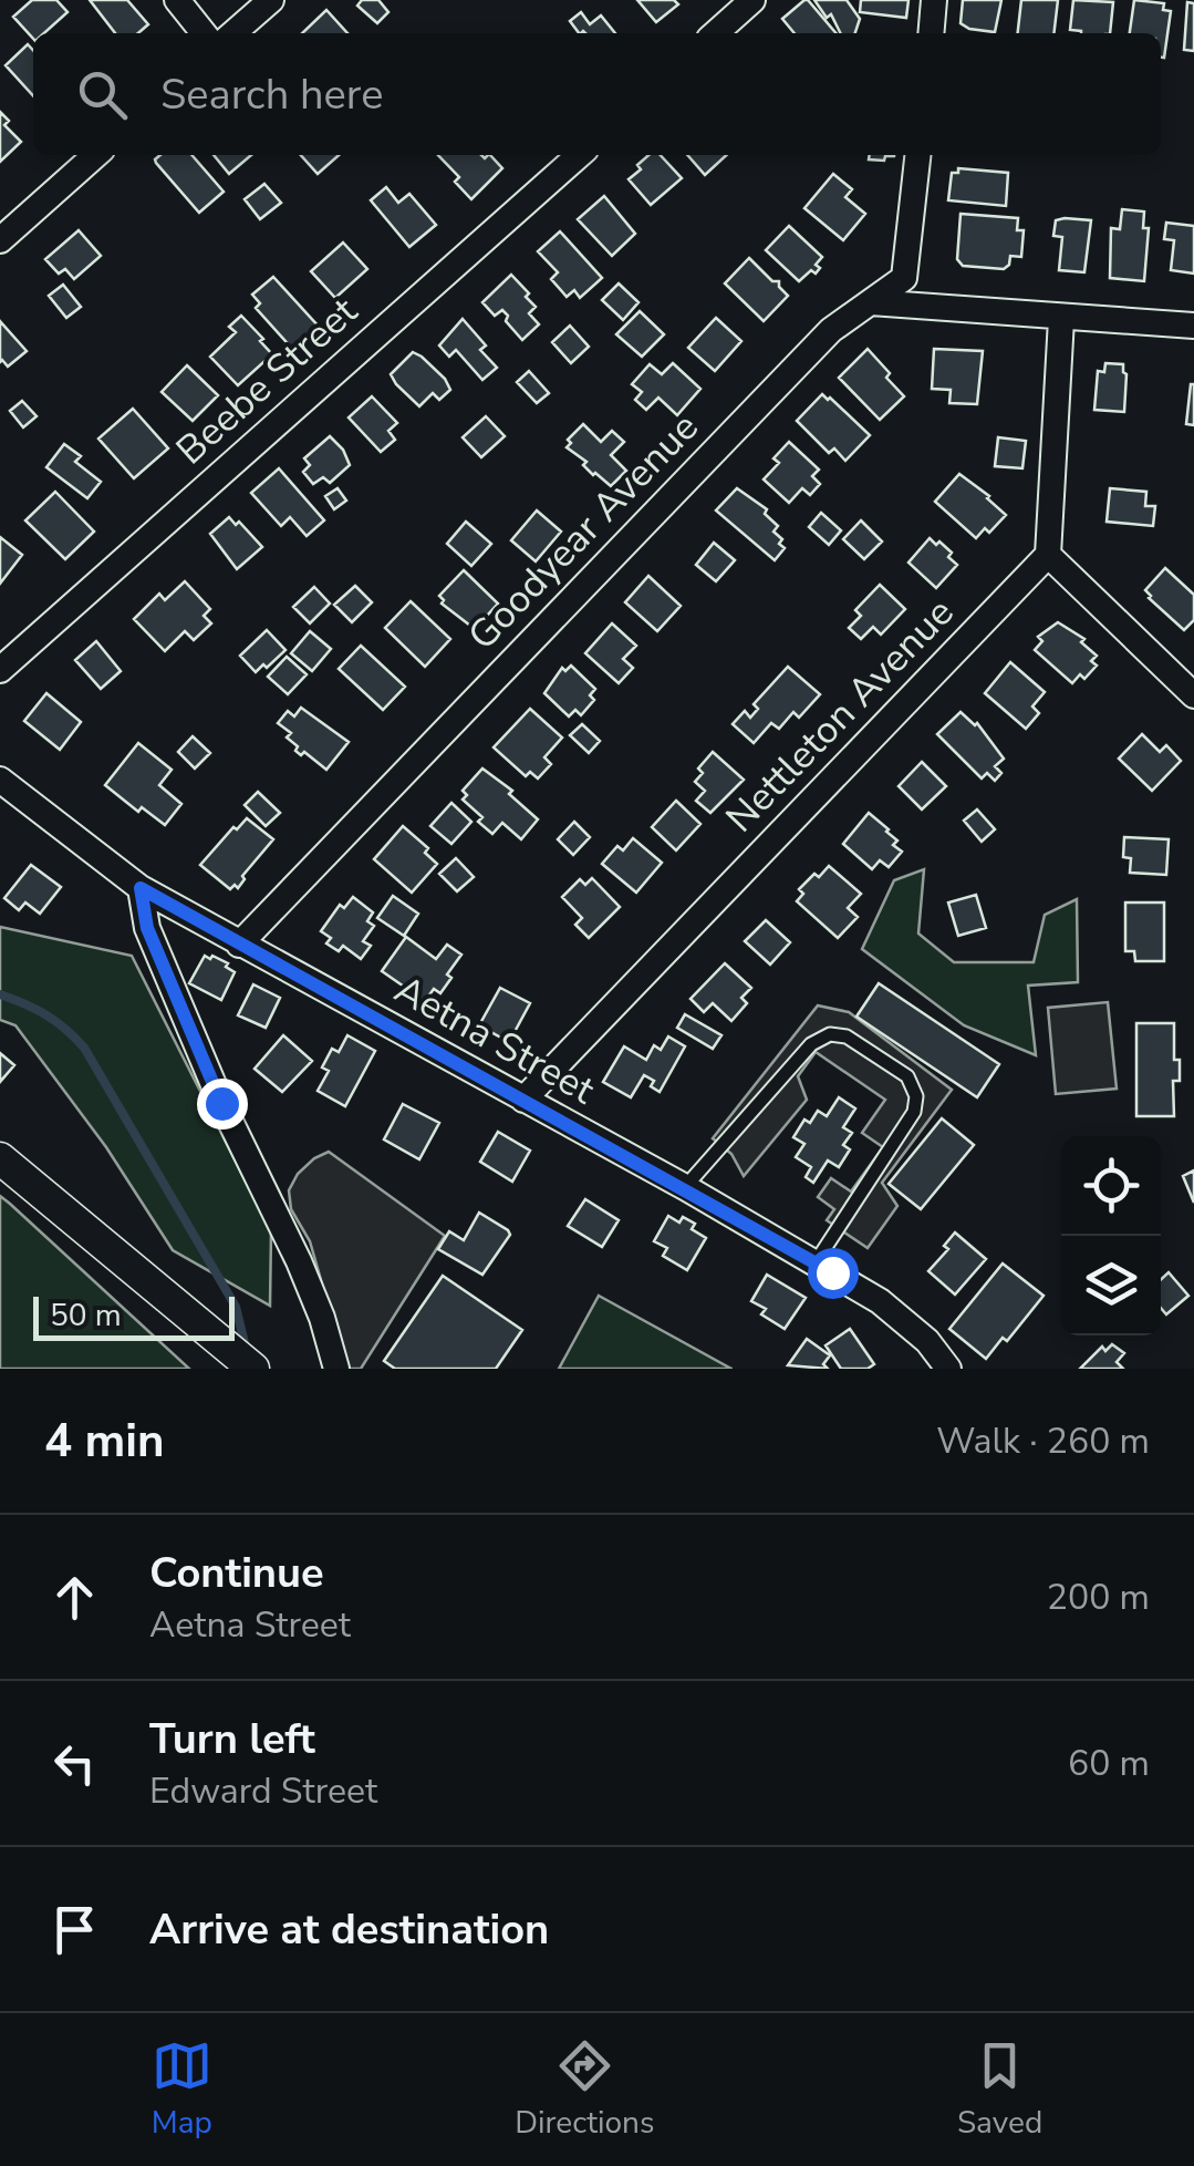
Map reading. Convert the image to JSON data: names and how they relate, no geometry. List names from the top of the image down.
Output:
{
  "streets": {
    "street": [
      "Beebe Street",
      "Goodyear Avenue",
      "Nettleton Avenue",
      "Aetna Street"
    ]
  },
  "crossings": [
    ["Goodyear Avenue", "Aetna Street"],
    ["Nettleton Avenue", "Aetna Street"]
  ],
  "scale_bar": "50 m",
  "page": {
    "search": "Search here",
    "scale": "50 m",
    "heading": ["4 min", "Walk · 260 m"],
    "list": [
      ["Continue", "Aetna Street", "200 m"],
      ["Turn left", "Edward Street", "60 m"],
      "Arrive at destination"
    ],
    "nav": ["Map", "Directions", "Saved"]
  }
}
